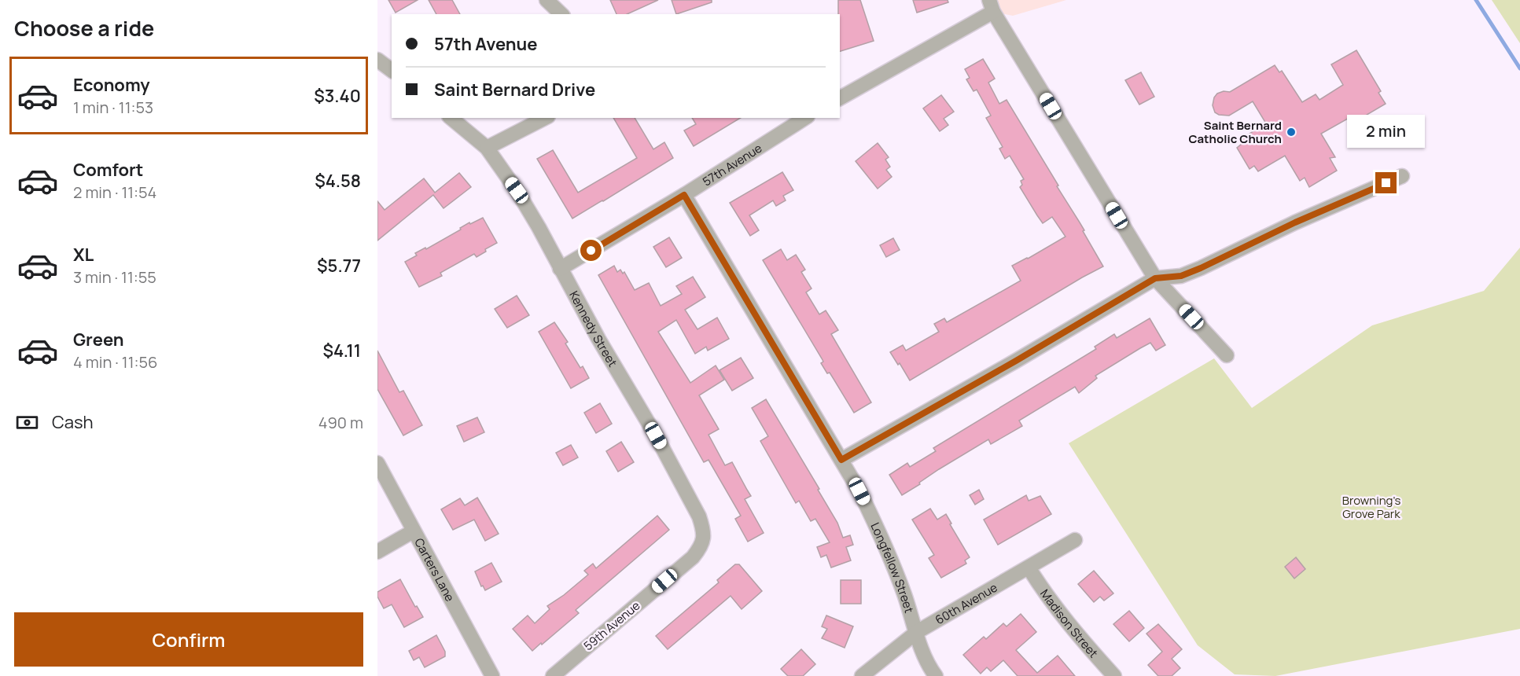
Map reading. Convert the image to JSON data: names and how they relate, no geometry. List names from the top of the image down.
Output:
{
  "streets": {
    "street": [
      "57th Avenue",
      "Kennedy Street",
      "Longfellow Street",
      "Carters Lane",
      "60th Avenue",
      "Madison Street",
      "59th Avenue"
    ]
  },
  "crossings": [
    ["57th Avenue", "Kennedy Street"],
    ["57th Avenue", "Longfellow Street"],
    ["Kennedy Street", "59th Avenue"],
    ["Longfellow Street", "60th Avenue"],
    ["60th Avenue", "Madison Street"]
  ],
  "parks": ["Browning's Grove Park"],
  "places": ["Saint Bernard Catholic Church"],
  "page": {
    "heading": "Choose a ride",
    "banner": ["57th Avenue", "Saint Bernard Drive"],
    "list": [
      {
        "name": "Economy",
        "note": "1 min · 11:53",
        "value": "$3.40"
      },
      {
        "name": "Comfort",
        "note": "2 min · 11:54",
        "value": "$4.58"
      },
      {
        "name": "XL",
        "note": "3 min · 11:55",
        "value": "$5.77"
      },
      {
        "name": "Green",
        "note": "4 min · 11:56",
        "value": "$4.11"
      }
    ],
    "bubble": "2 min",
    "pay": ["Cash", "490 m"],
    "buttons": "Confirm"
  }
}
